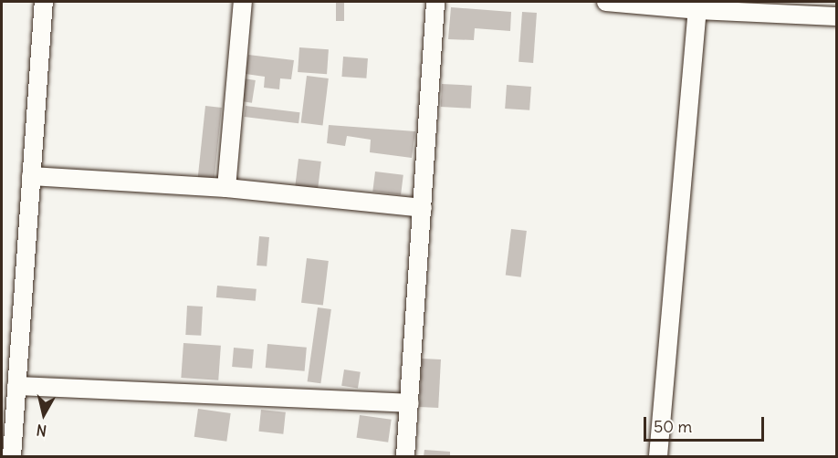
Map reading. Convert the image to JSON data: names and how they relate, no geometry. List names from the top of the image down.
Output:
{
  "scale_bar": "50 m",
  "north": "bottom"
}
